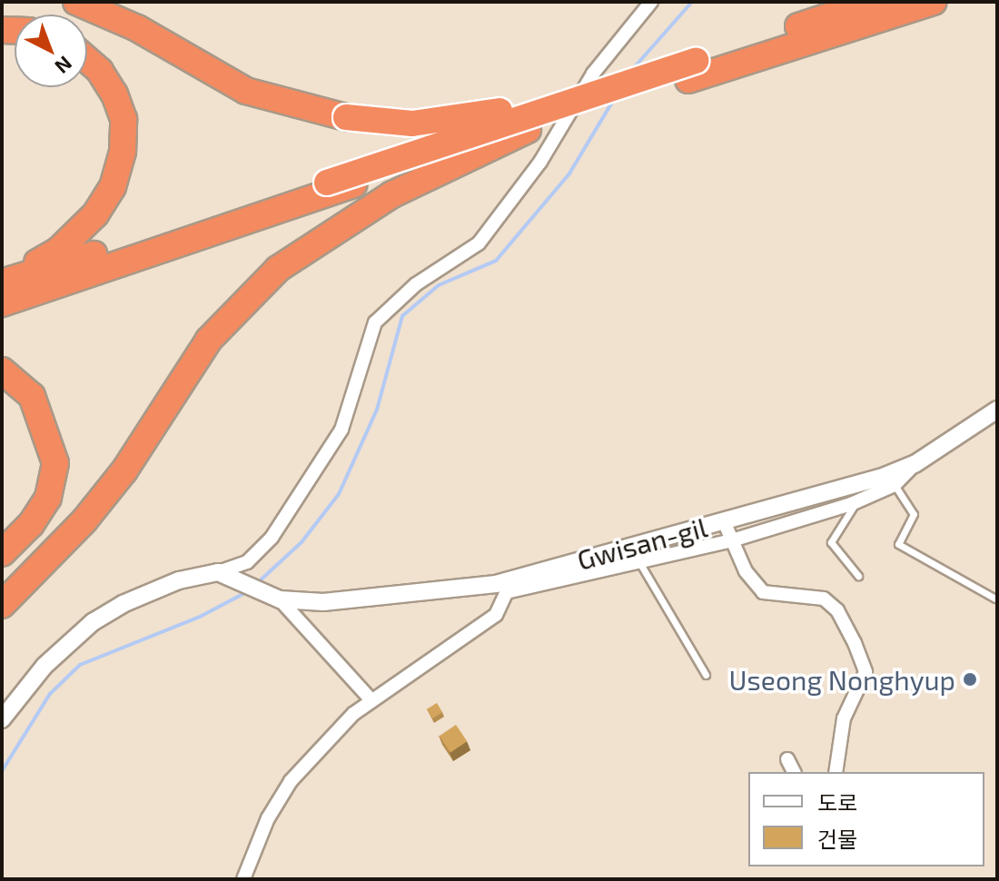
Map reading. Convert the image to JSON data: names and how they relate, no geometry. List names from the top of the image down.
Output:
{
  "streets": {
    "street": ["Gwisan-gil"]
  },
  "places": ["Useong Nonghyup"],
  "legend": ["도로", "건물"],
  "north": "bottom right"
}
